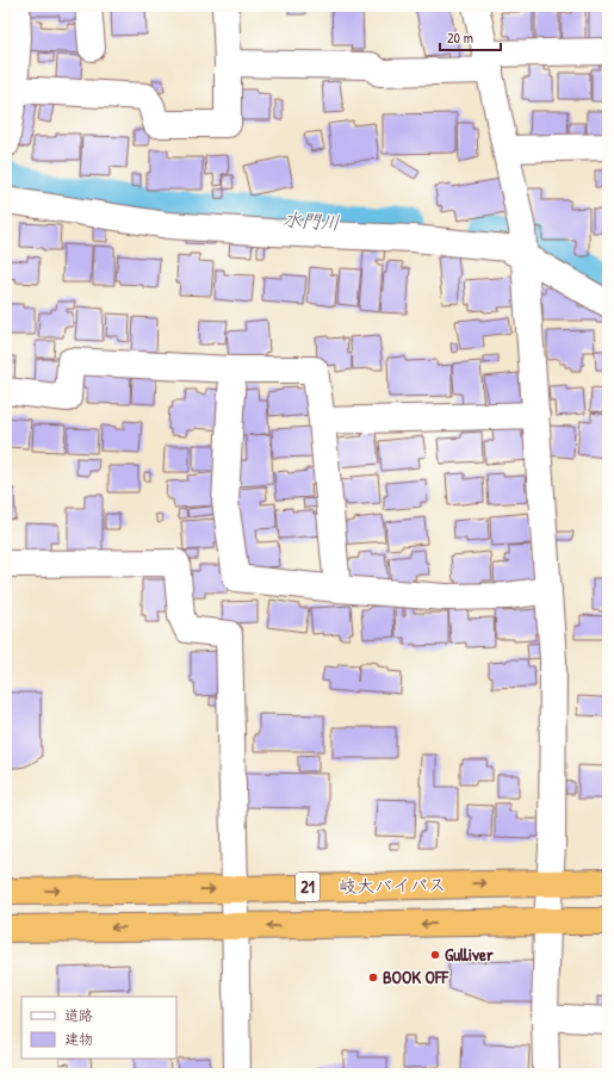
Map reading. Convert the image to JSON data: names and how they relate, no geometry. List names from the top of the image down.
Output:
{
  "streets": {
    "highway": ["岐大バイパス", "21"]
  },
  "water": ["水門川"],
  "places": ["Gulliver", "BOOK OFF"],
  "legend": ["道路", "建物"],
  "scale_bar": "20 m"
}
